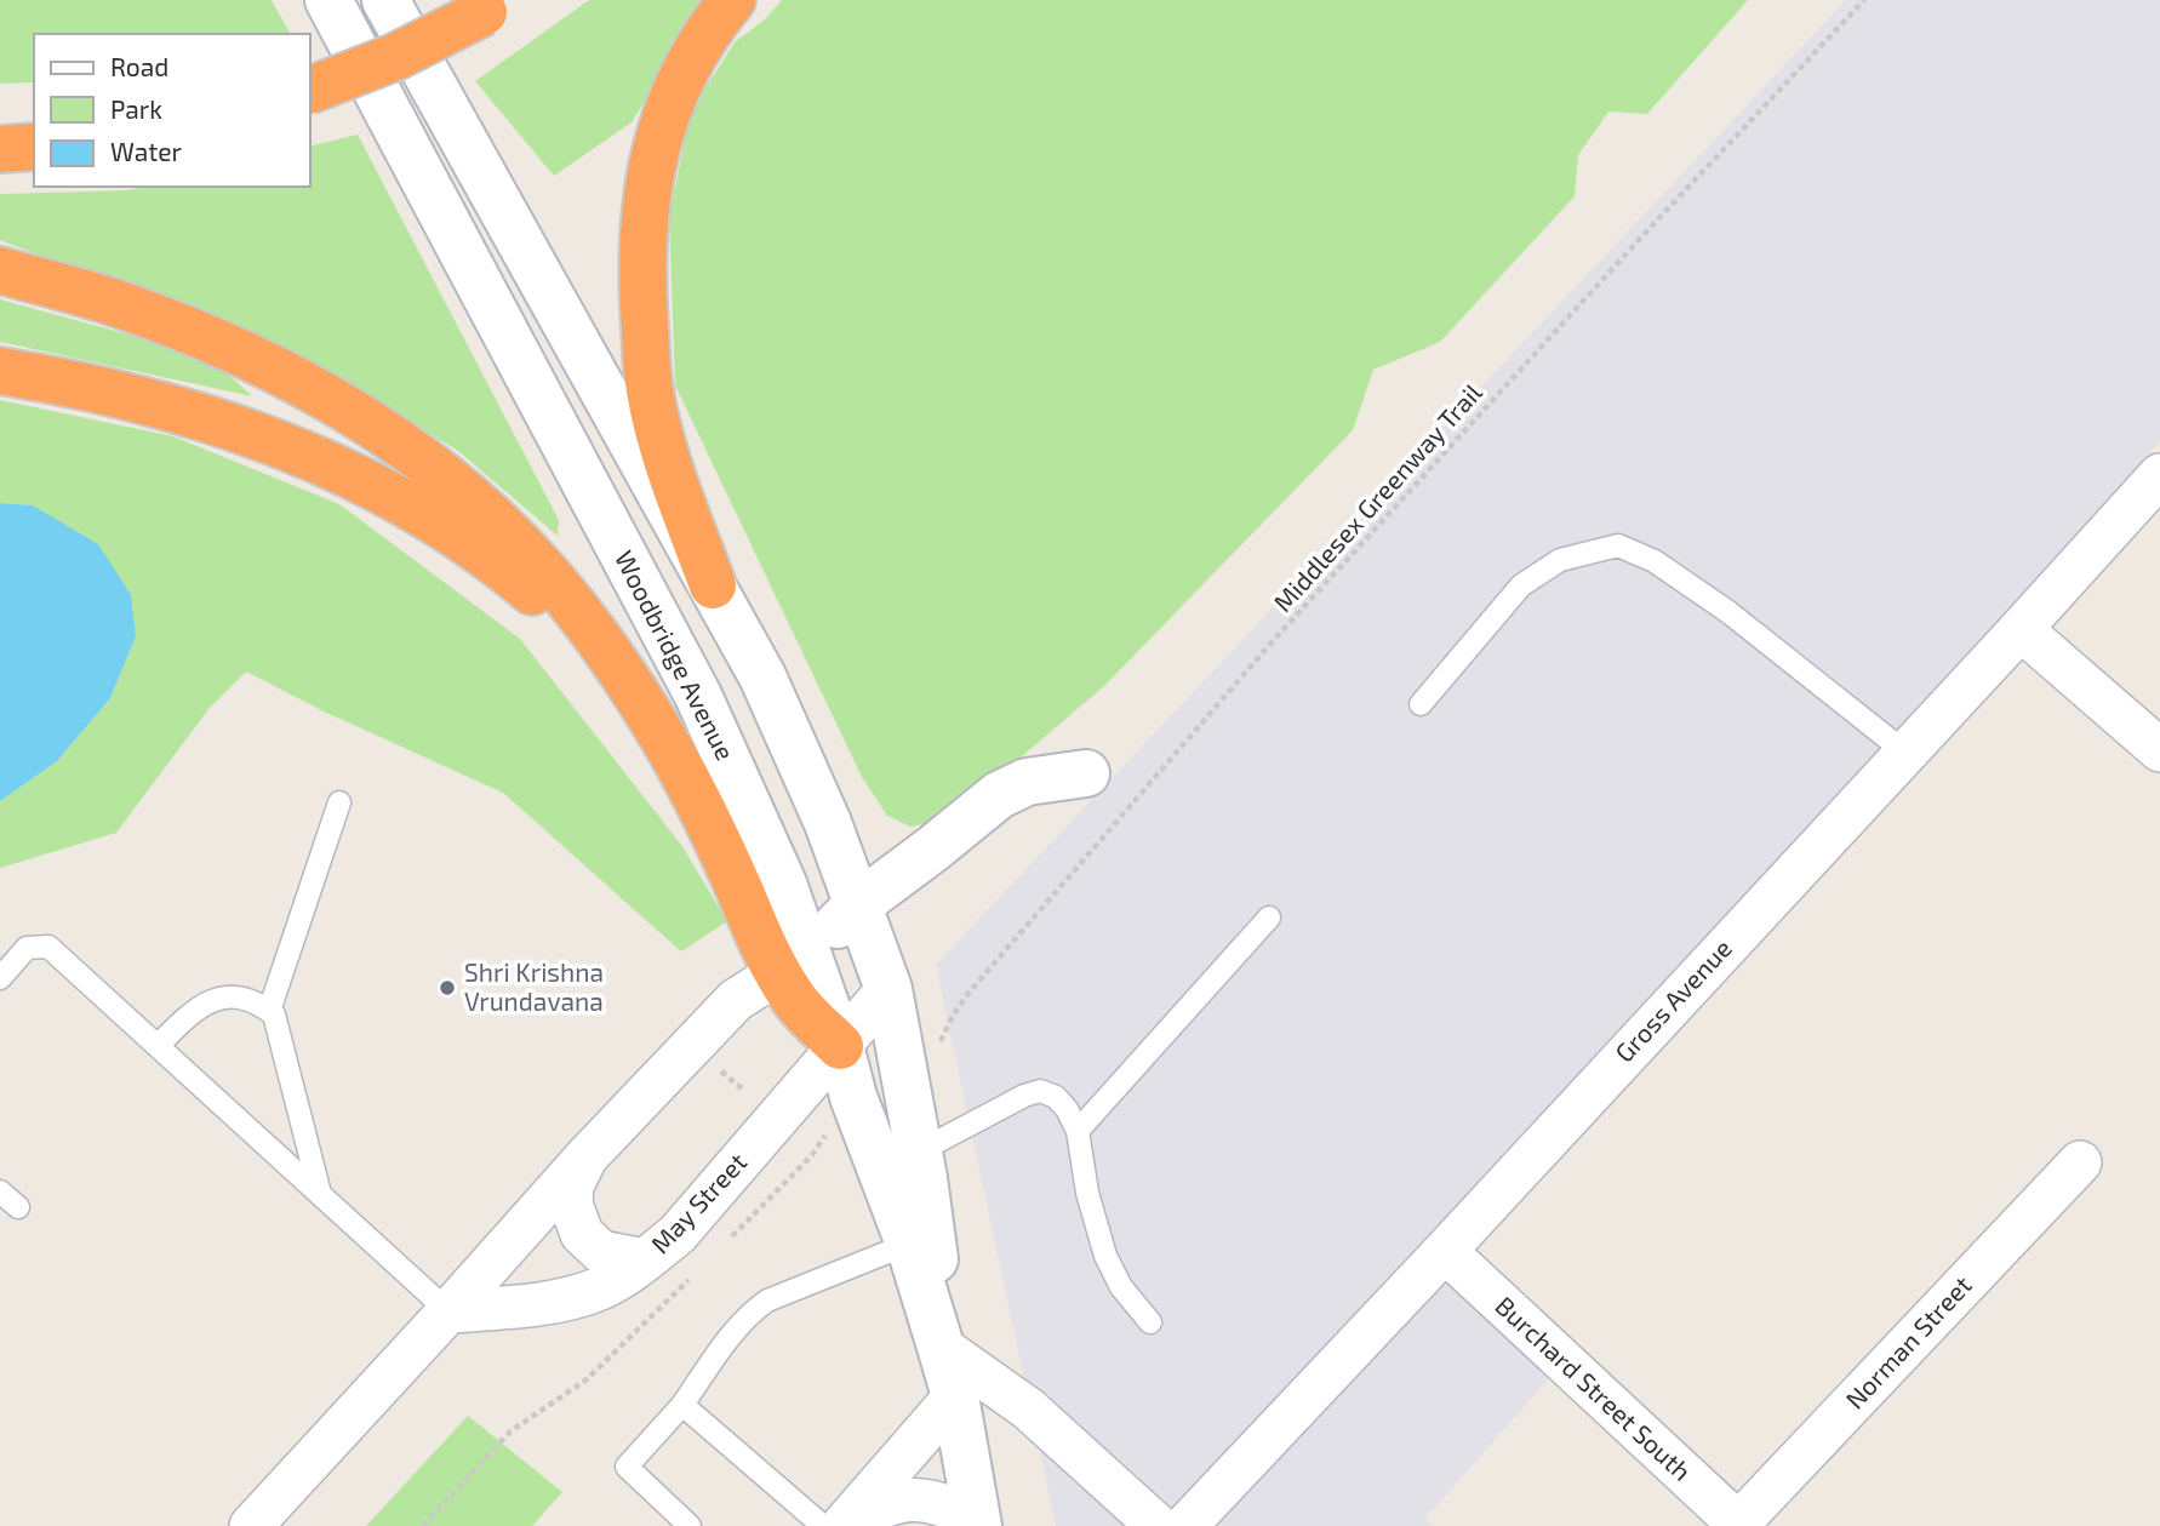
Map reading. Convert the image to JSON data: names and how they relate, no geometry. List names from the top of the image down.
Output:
{
  "streets": {
    "main road": ["Woodbridge Avenue"],
    "street": [
      "Gross Avenue",
      "May Street",
      "Norman Street",
      "Burchard Street South"
    ],
    "path": ["Middlesex Greenway Trail"]
  },
  "crossings": [
    ["Gross Avenue", "Burchard Street South"],
    ["Norman Street", "Burchard Street South"]
  ],
  "places": ["Shri Krishna Vrundavana"],
  "legend": ["Road", "Park", "Water"]
}
